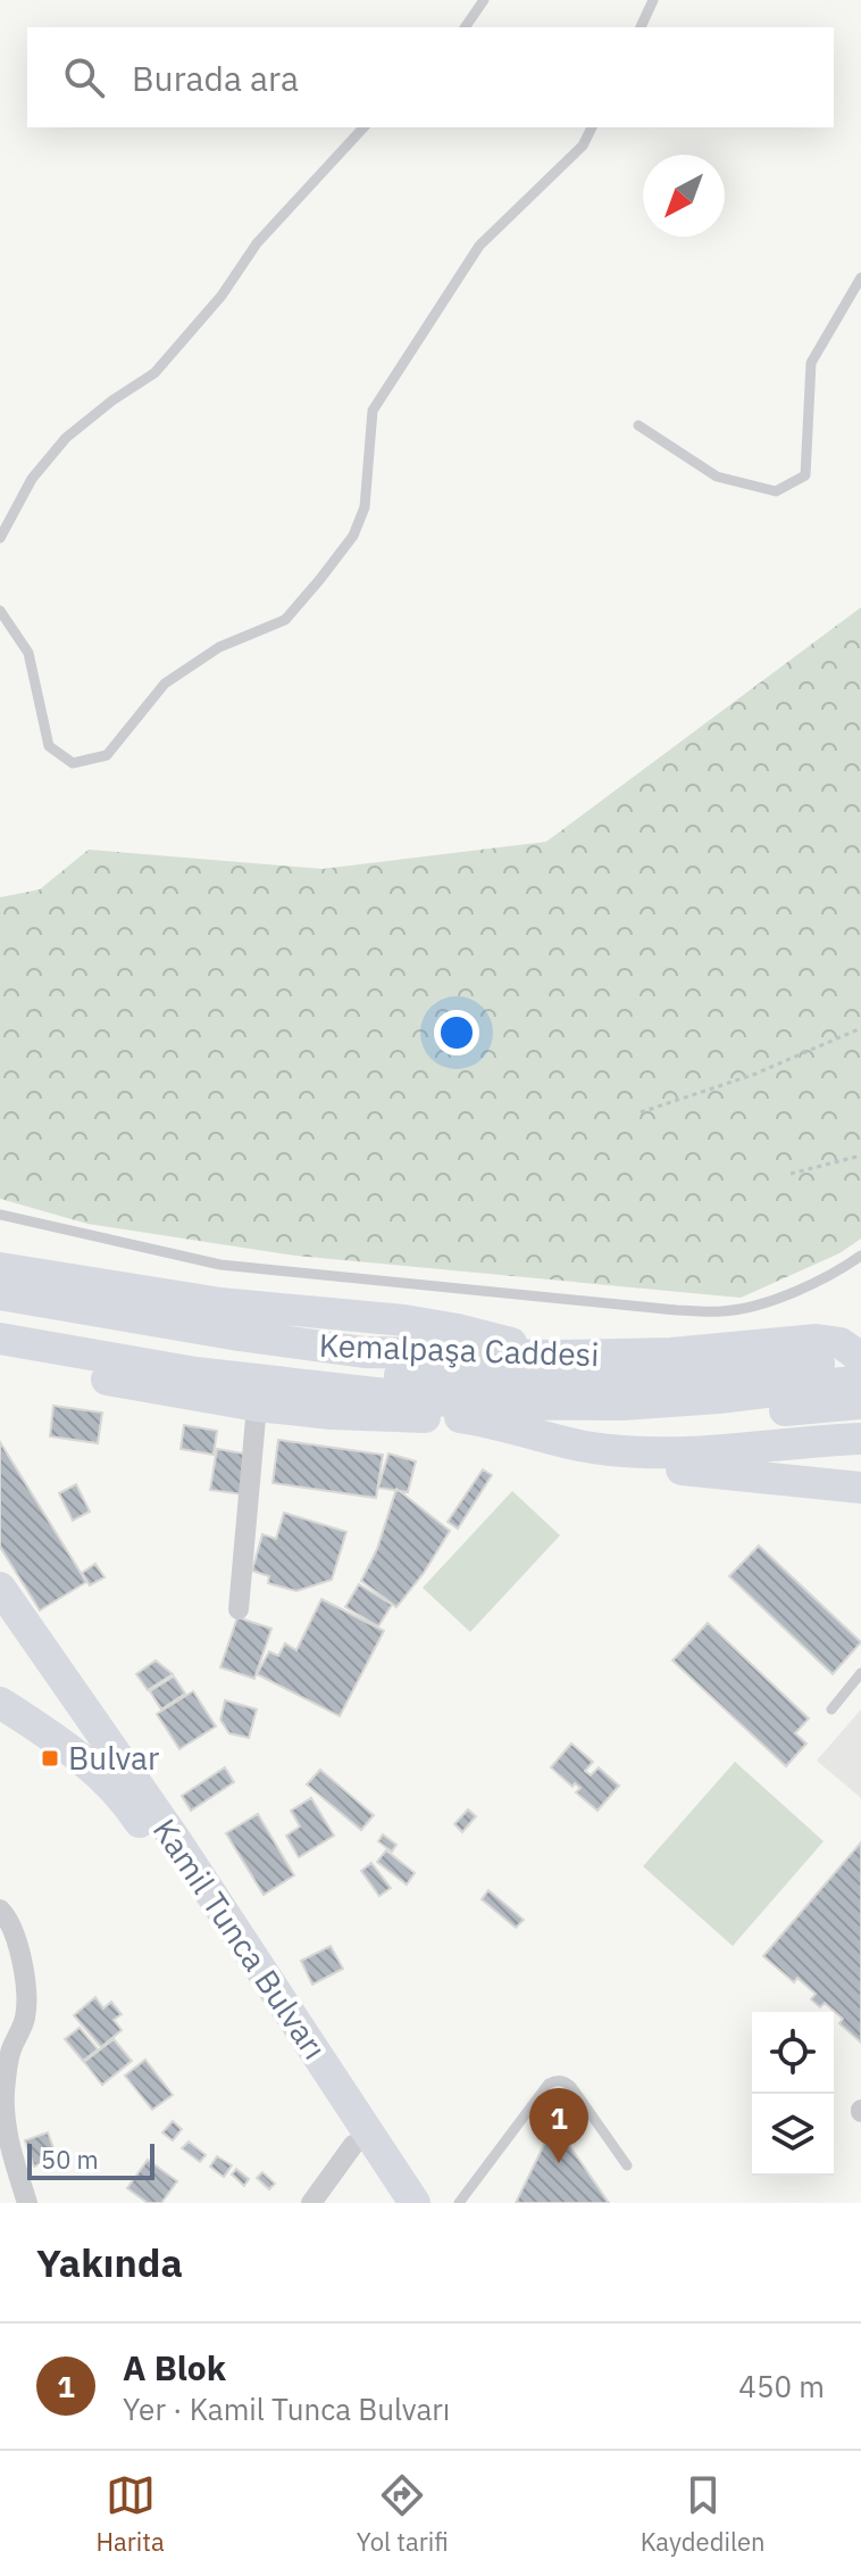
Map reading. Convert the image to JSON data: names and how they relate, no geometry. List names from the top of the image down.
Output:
{
  "streets": {
    "main road": ["Kemalpaşa Caddesi", "Kamil Tunca Bulvarı"]
  },
  "places": {
    "transit": ["Bulvar"]
  },
  "scale_bar": "50 m",
  "north": "bottom left",
  "page": {
    "search": "Burada ara",
    "pins": "1",
    "scale": "50 m",
    "heading": "Yakında",
    "list": [
      {
        "mark": "1",
        "name": "A Blok",
        "note": "Yer · Kamil Tunca Bulvarı",
        "value": "450 m"
      }
    ],
    "nav": ["Harita", "Yol tarifi", "Kaydedilen"]
  }
}
